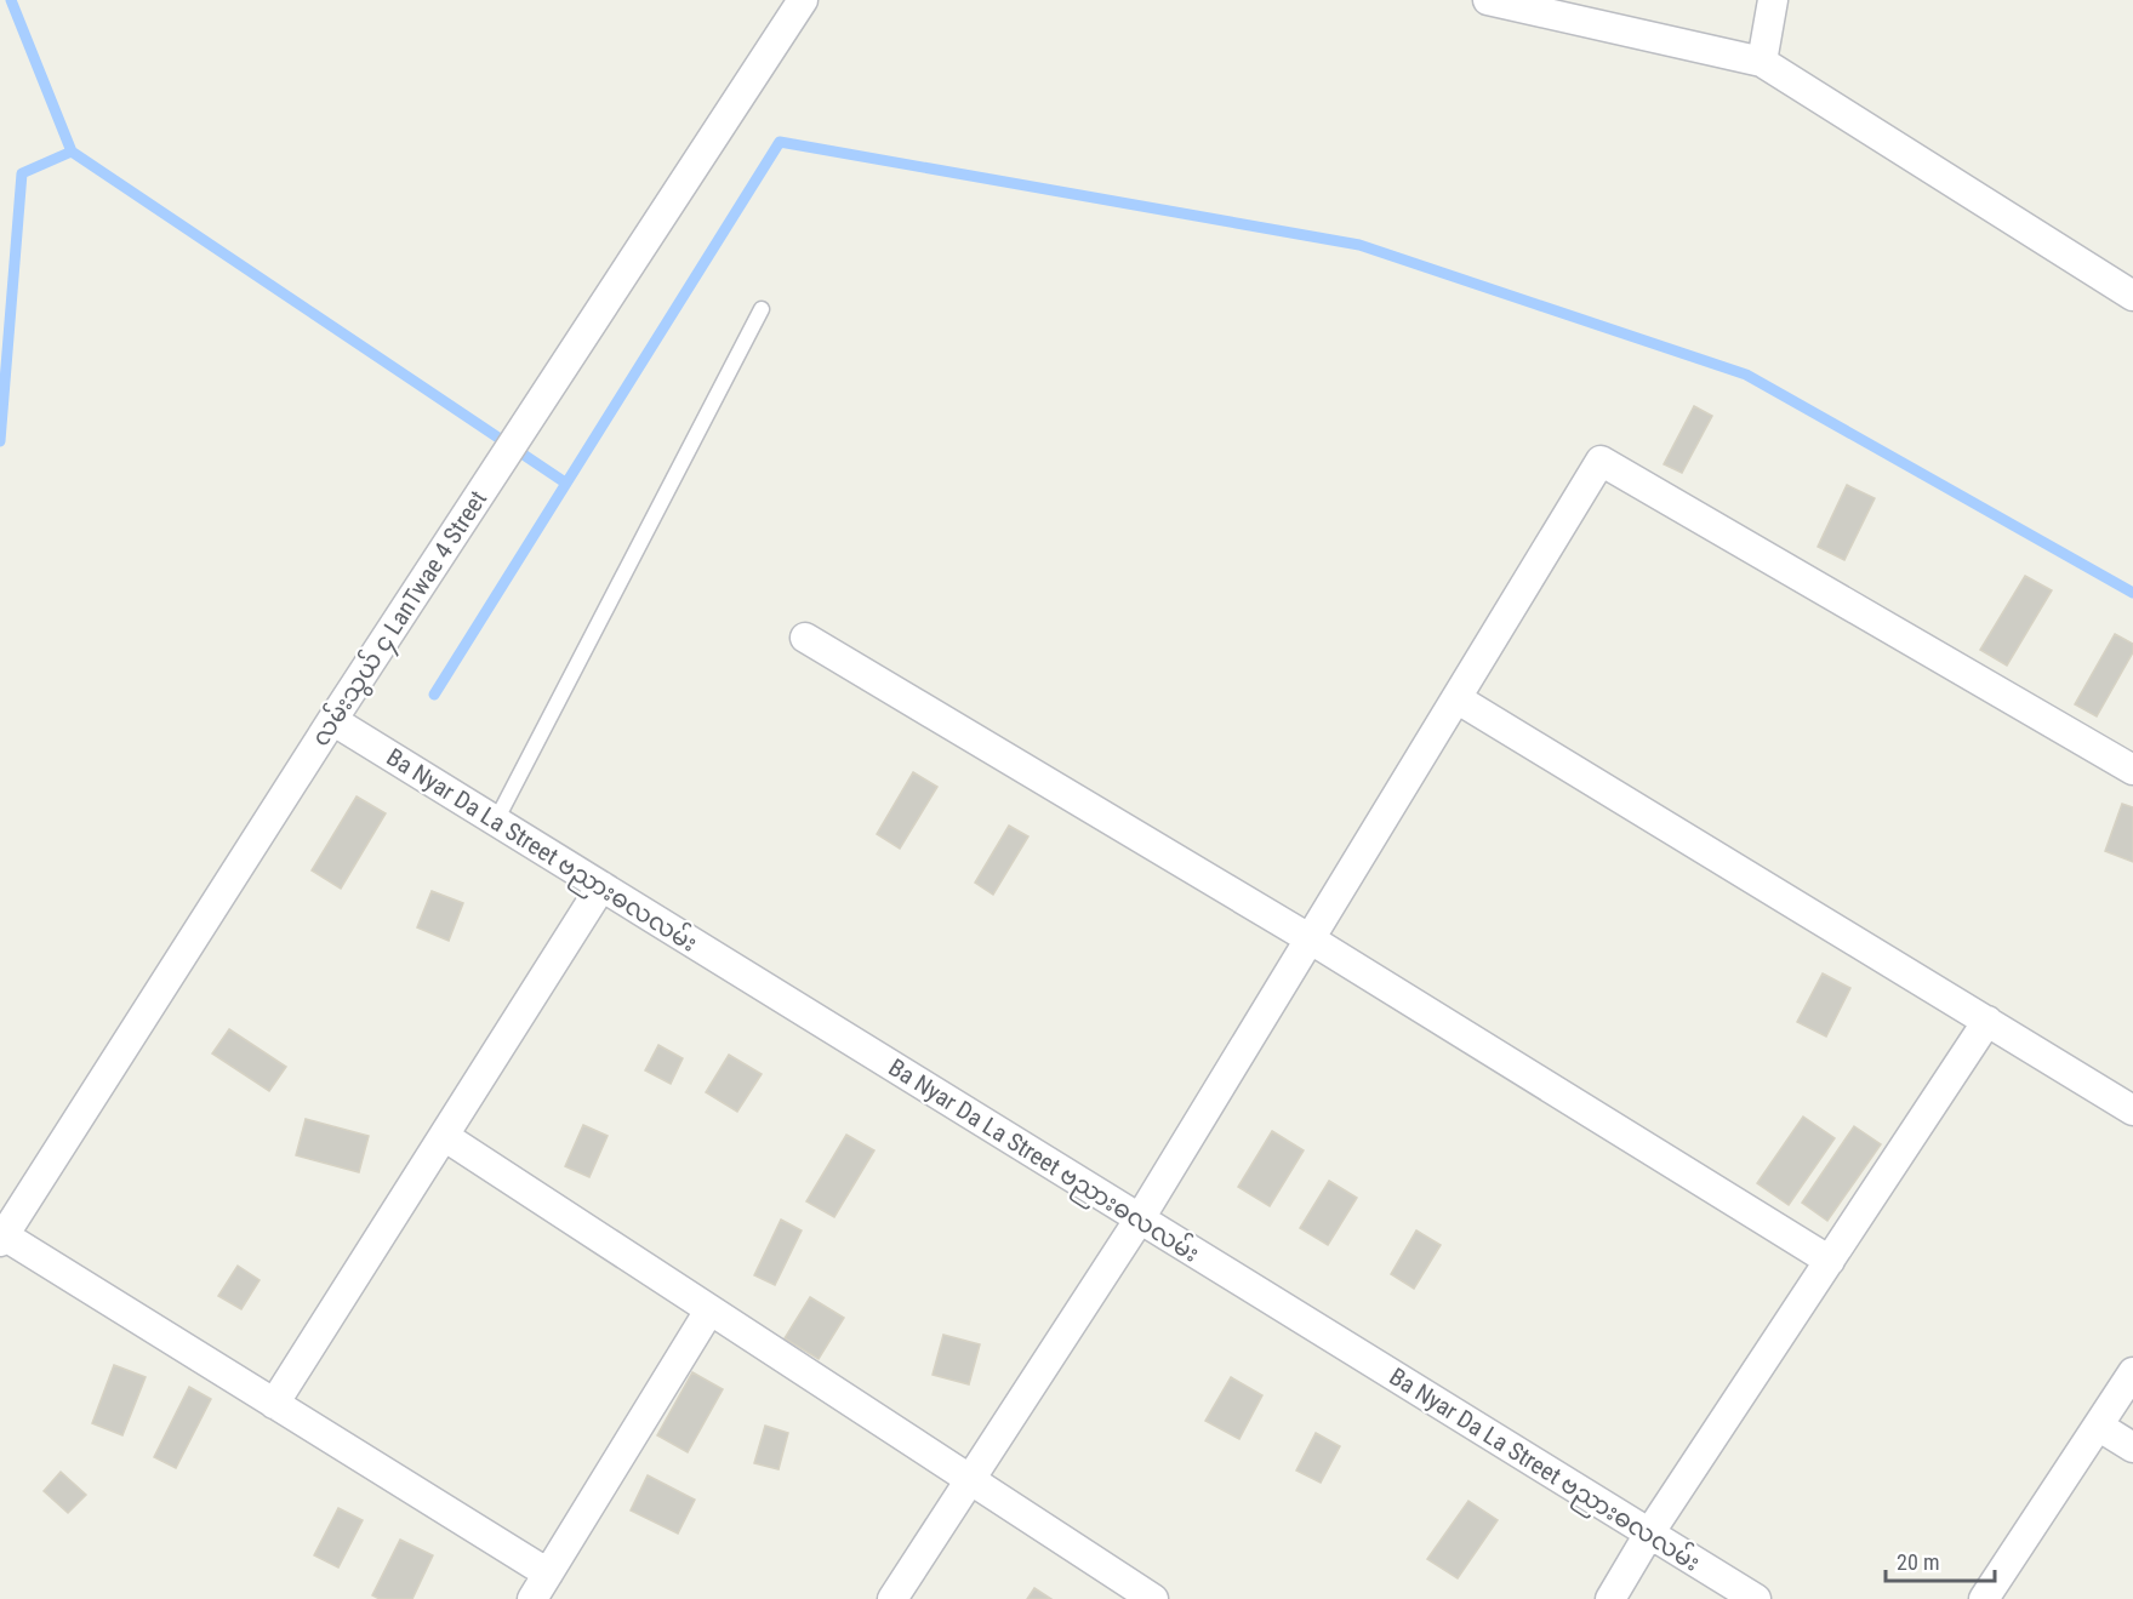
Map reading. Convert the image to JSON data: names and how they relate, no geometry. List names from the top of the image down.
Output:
{
  "streets": {
    "street": ["လမ်းသွယ် ၄ LanTwae 4 Street", "Ba Nyar Da La Street ဗညားဓလလမ်း"]
  },
  "crossings": [
    ["လမ်းသွယ် ၄ LanTwae 4 Street", "Ba Nyar Da La Street ဗညားဓလလမ်း"]
  ],
  "scale_bar": "20 m"
}
